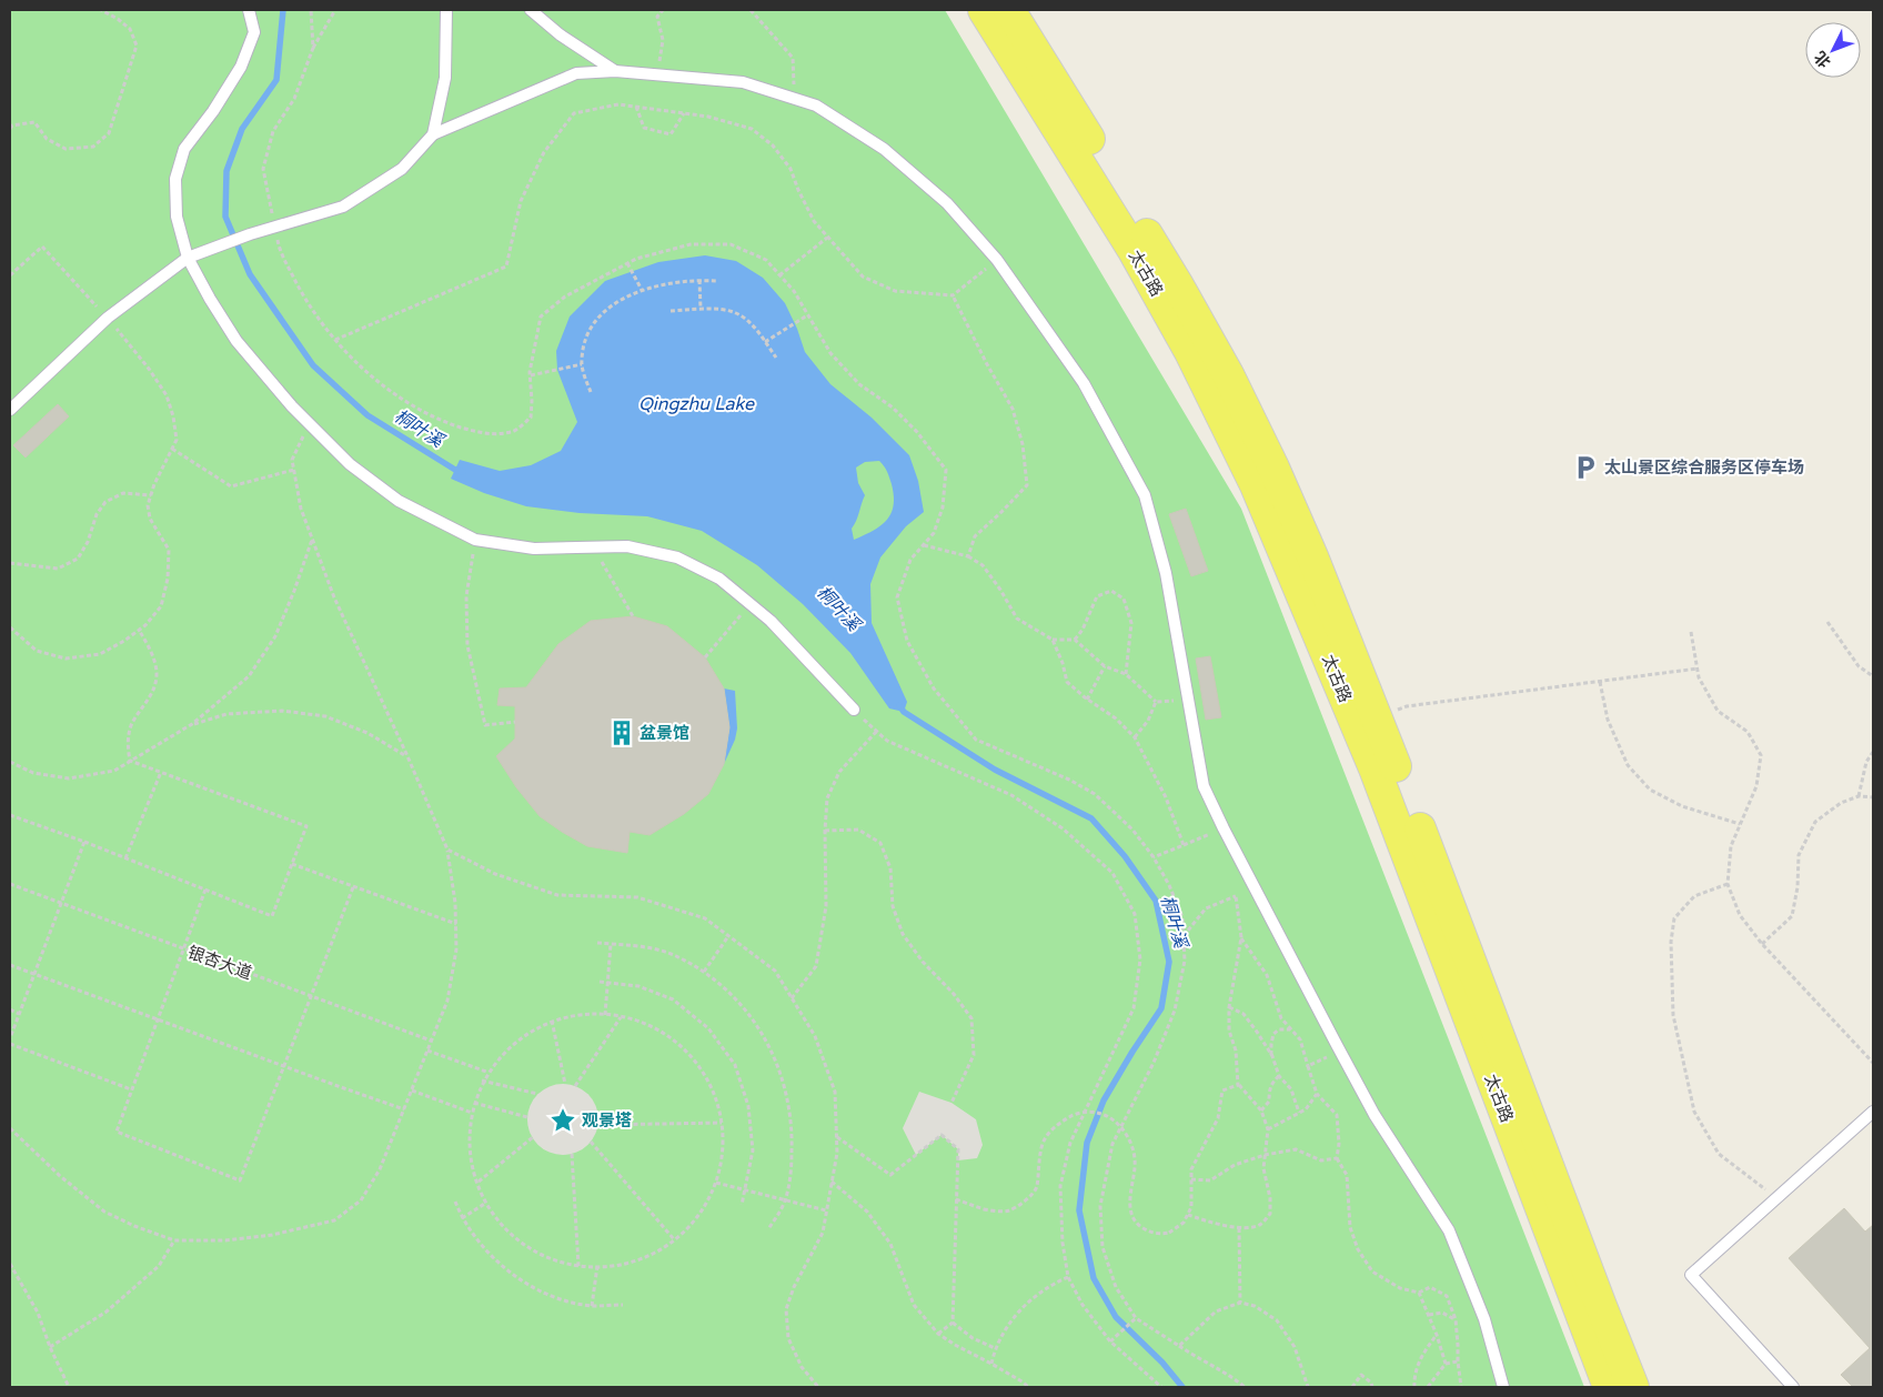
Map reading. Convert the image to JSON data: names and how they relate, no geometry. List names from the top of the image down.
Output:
{
  "streets": {
    "main road": ["太古路"],
    "path": ["银杏大道"]
  },
  "water": ["Qingzhu Lake", "桐叶溪"],
  "places": {
    "parking": ["太山景区综合服务区停车场"],
    "building": ["盆景馆"],
    "place": ["观景塔"]
  },
  "north": "bottom left"
}
